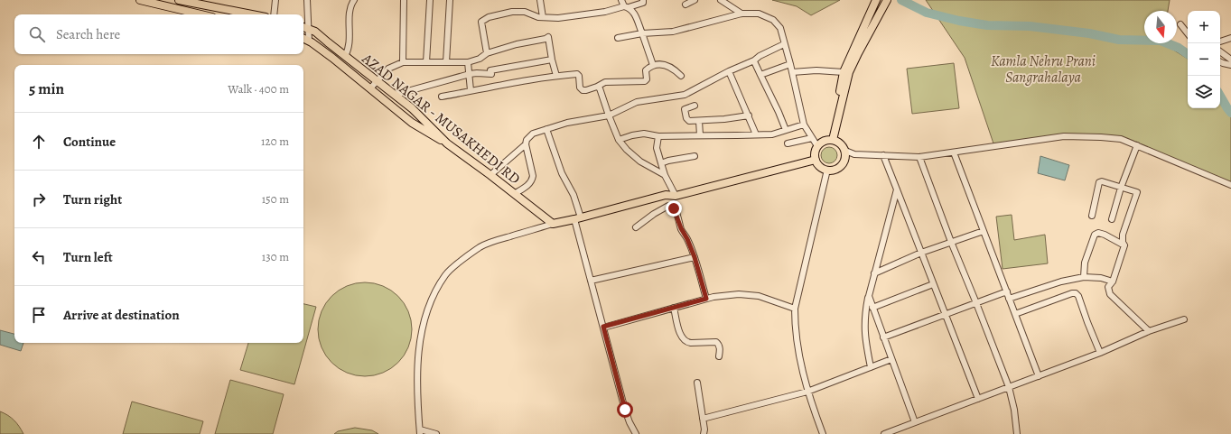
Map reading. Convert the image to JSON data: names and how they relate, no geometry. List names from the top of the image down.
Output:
{
  "streets": {
    "main road": ["AZAD NAGAR - MUSAKHEDI RD"]
  },
  "parks": ["Kamla Nehru Prani Sangrahalaya"],
  "north": "bottom",
  "page": {
    "map_buttons": ["+", "−"],
    "search": "Search here",
    "heading": ["5 min", "Walk · 400 m"],
    "list": [
      ["Continue", "120 m"],
      ["Turn right", "150 m"],
      ["Turn left", "130 m"],
      "Arrive at destination"
    ]
  }
}
